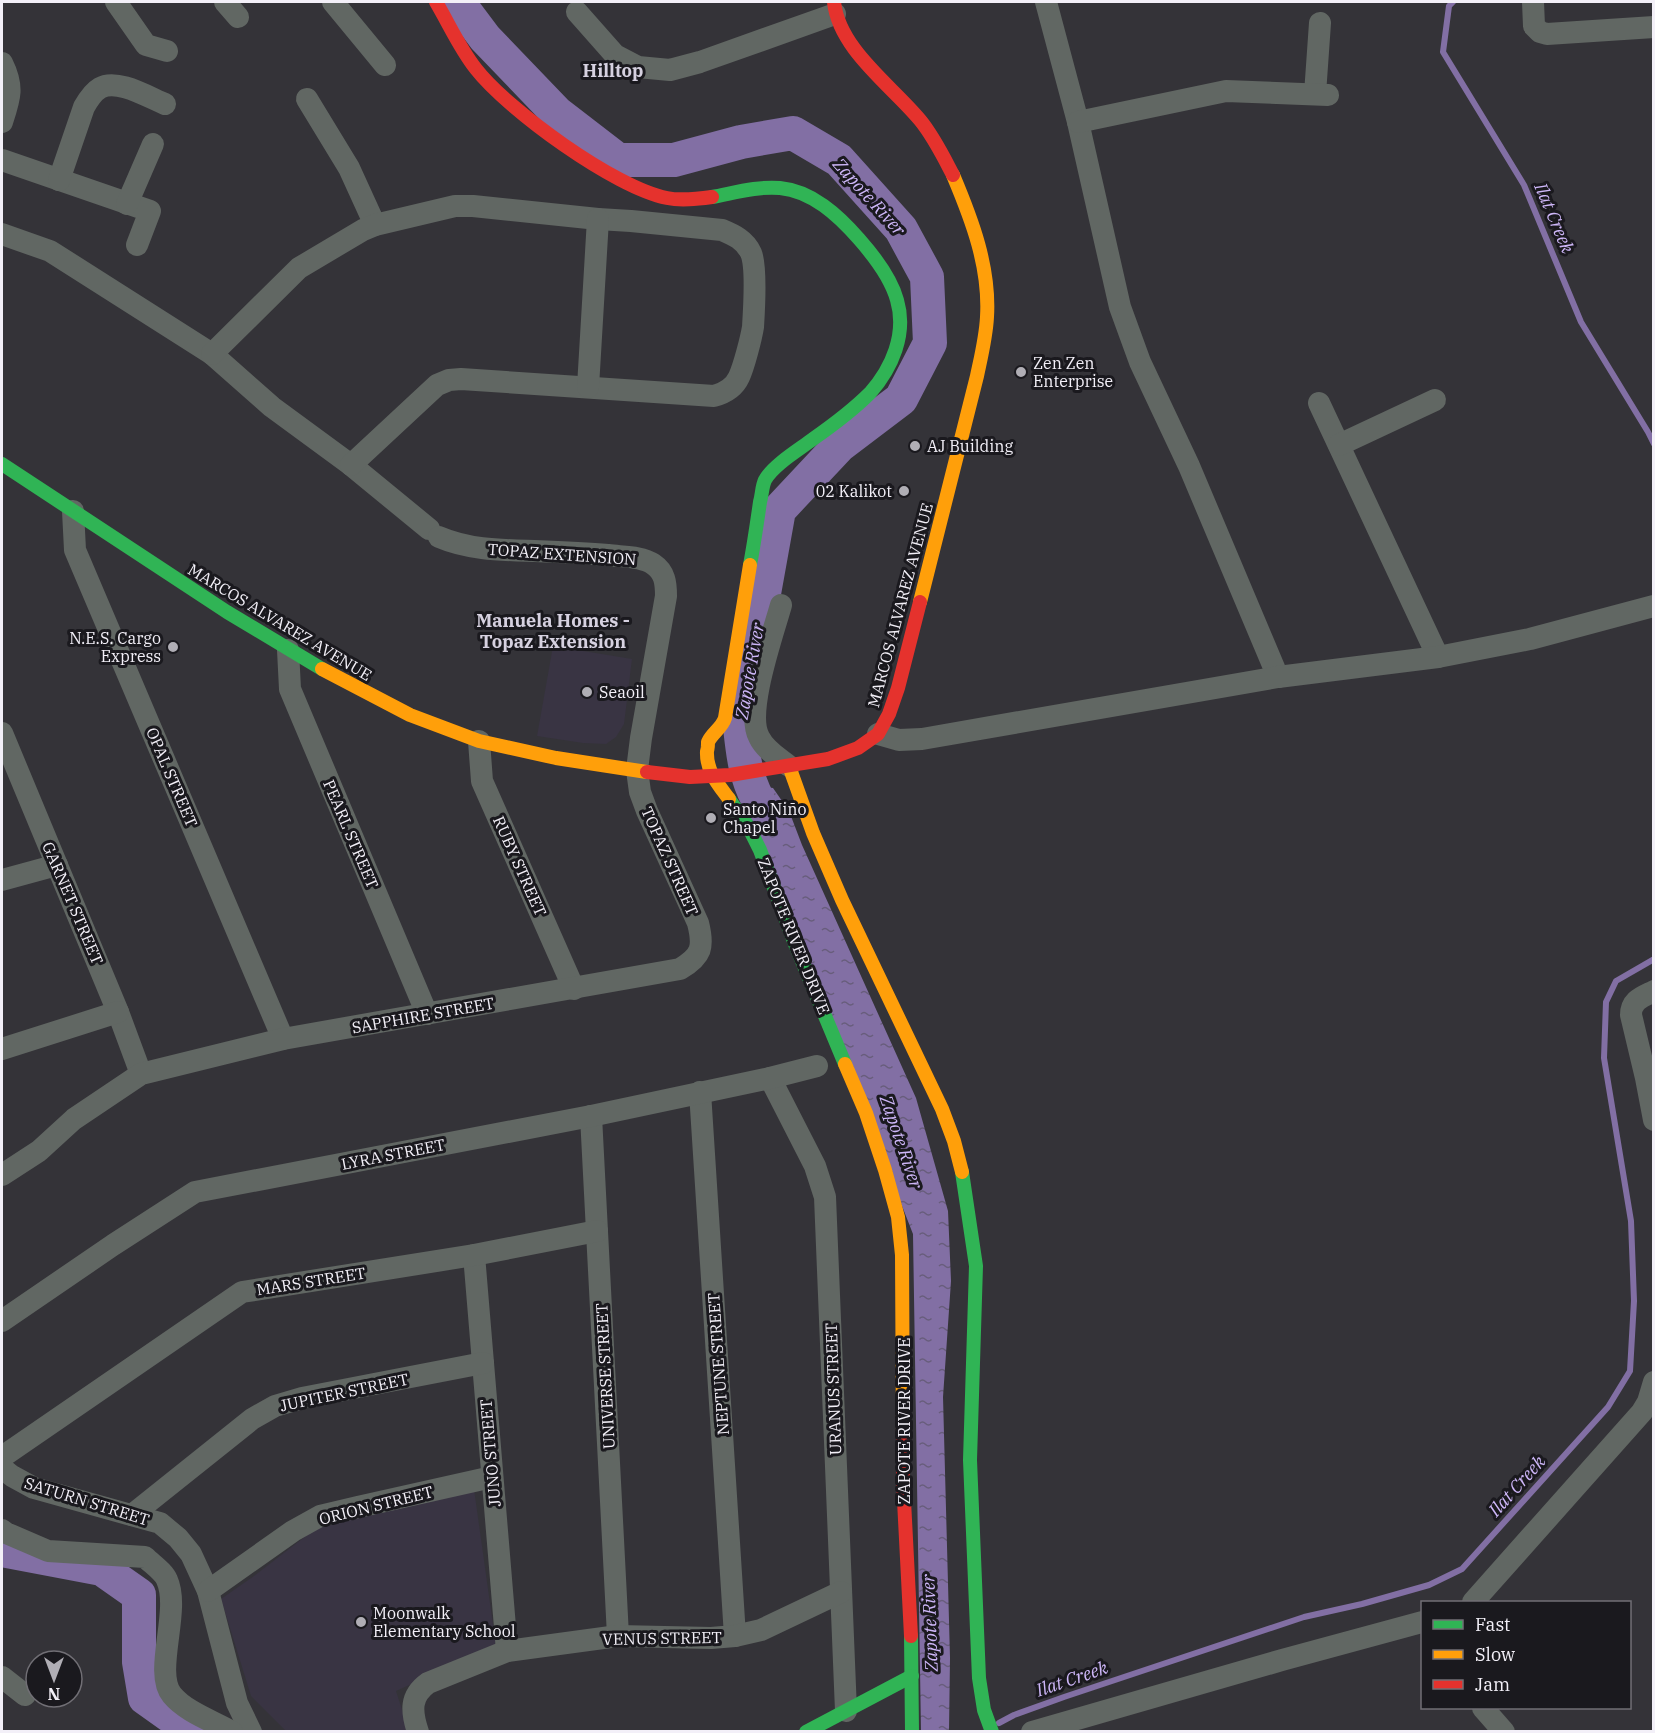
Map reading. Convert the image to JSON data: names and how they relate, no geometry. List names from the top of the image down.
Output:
{
  "streets": {
    "main road": ["MARCOS ALVAREZ AVENUE", "ZAPOTE RIVER DRIVE"],
    "street": [
      "TOPAZ EXTENSION",
      "OPAL STREET",
      "PEARL STREET",
      "TOPAZ STREET",
      "RUBY STREET",
      "GARNET STREET",
      "SAPPHIRE STREET",
      "LYRA STREET",
      "MARS STREET",
      "NEPTUNE STREET",
      "UNIVERSE STREET",
      "URANUS STREET",
      "JUPITER STREET",
      "JUNO STREET",
      "SATURN STREET",
      "ORION STREET",
      "VENUS STREET"
    ]
  },
  "crossings": [
    ["TOPAZ EXTENSION", "MARCOS ALVAREZ AVENUE"],
    ["TOPAZ EXTENSION", "TOPAZ STREET"],
    ["MARCOS ALVAREZ AVENUE", "OPAL STREET"],
    ["MARCOS ALVAREZ AVENUE", "PEARL STREET"],
    ["MARCOS ALVAREZ AVENUE", "TOPAZ STREET"],
    ["MARCOS ALVAREZ AVENUE", "RUBY STREET"],
    ["MARCOS ALVAREZ AVENUE", "ZAPOTE RIVER DRIVE"],
    ["OPAL STREET", "SAPPHIRE STREET"],
    ["PEARL STREET", "SAPPHIRE STREET"],
    ["TOPAZ STREET", "SAPPHIRE STREET"],
    ["RUBY STREET", "SAPPHIRE STREET"],
    ["GARNET STREET", "SAPPHIRE STREET"],
    ["LYRA STREET", "NEPTUNE STREET"],
    ["LYRA STREET", "UNIVERSE STREET"],
    ["LYRA STREET", "URANUS STREET"],
    ["MARS STREET", "UNIVERSE STREET"],
    ["MARS STREET", "JUNO STREET"],
    ["NEPTUNE STREET", "VENUS STREET"],
    ["UNIVERSE STREET", "VENUS STREET"],
    ["URANUS STREET", "VENUS STREET"],
    ["JUPITER STREET", "JUNO STREET"],
    ["JUPITER STREET", "SATURN STREET"],
    ["JUNO STREET", "ORION STREET"],
    ["JUNO STREET", "VENUS STREET"],
    ["SATURN STREET", "ORION STREET"]
  ],
  "districts": ["Hilltop", "Manuela Homes - Topaz Extension"],
  "water": ["Zapote River", "Ilat Creek"],
  "places": [
    "Zen Zen Enterprise",
    "AJ Building",
    "02 Kalikot",
    "N.E.S. Cargo Express",
    "Seaoil",
    "Santo Niño Chapel",
    "Moonwalk Elementary School"
  ],
  "legend": ["Fast", "Slow", "Jam"],
  "north": "bottom"
}
